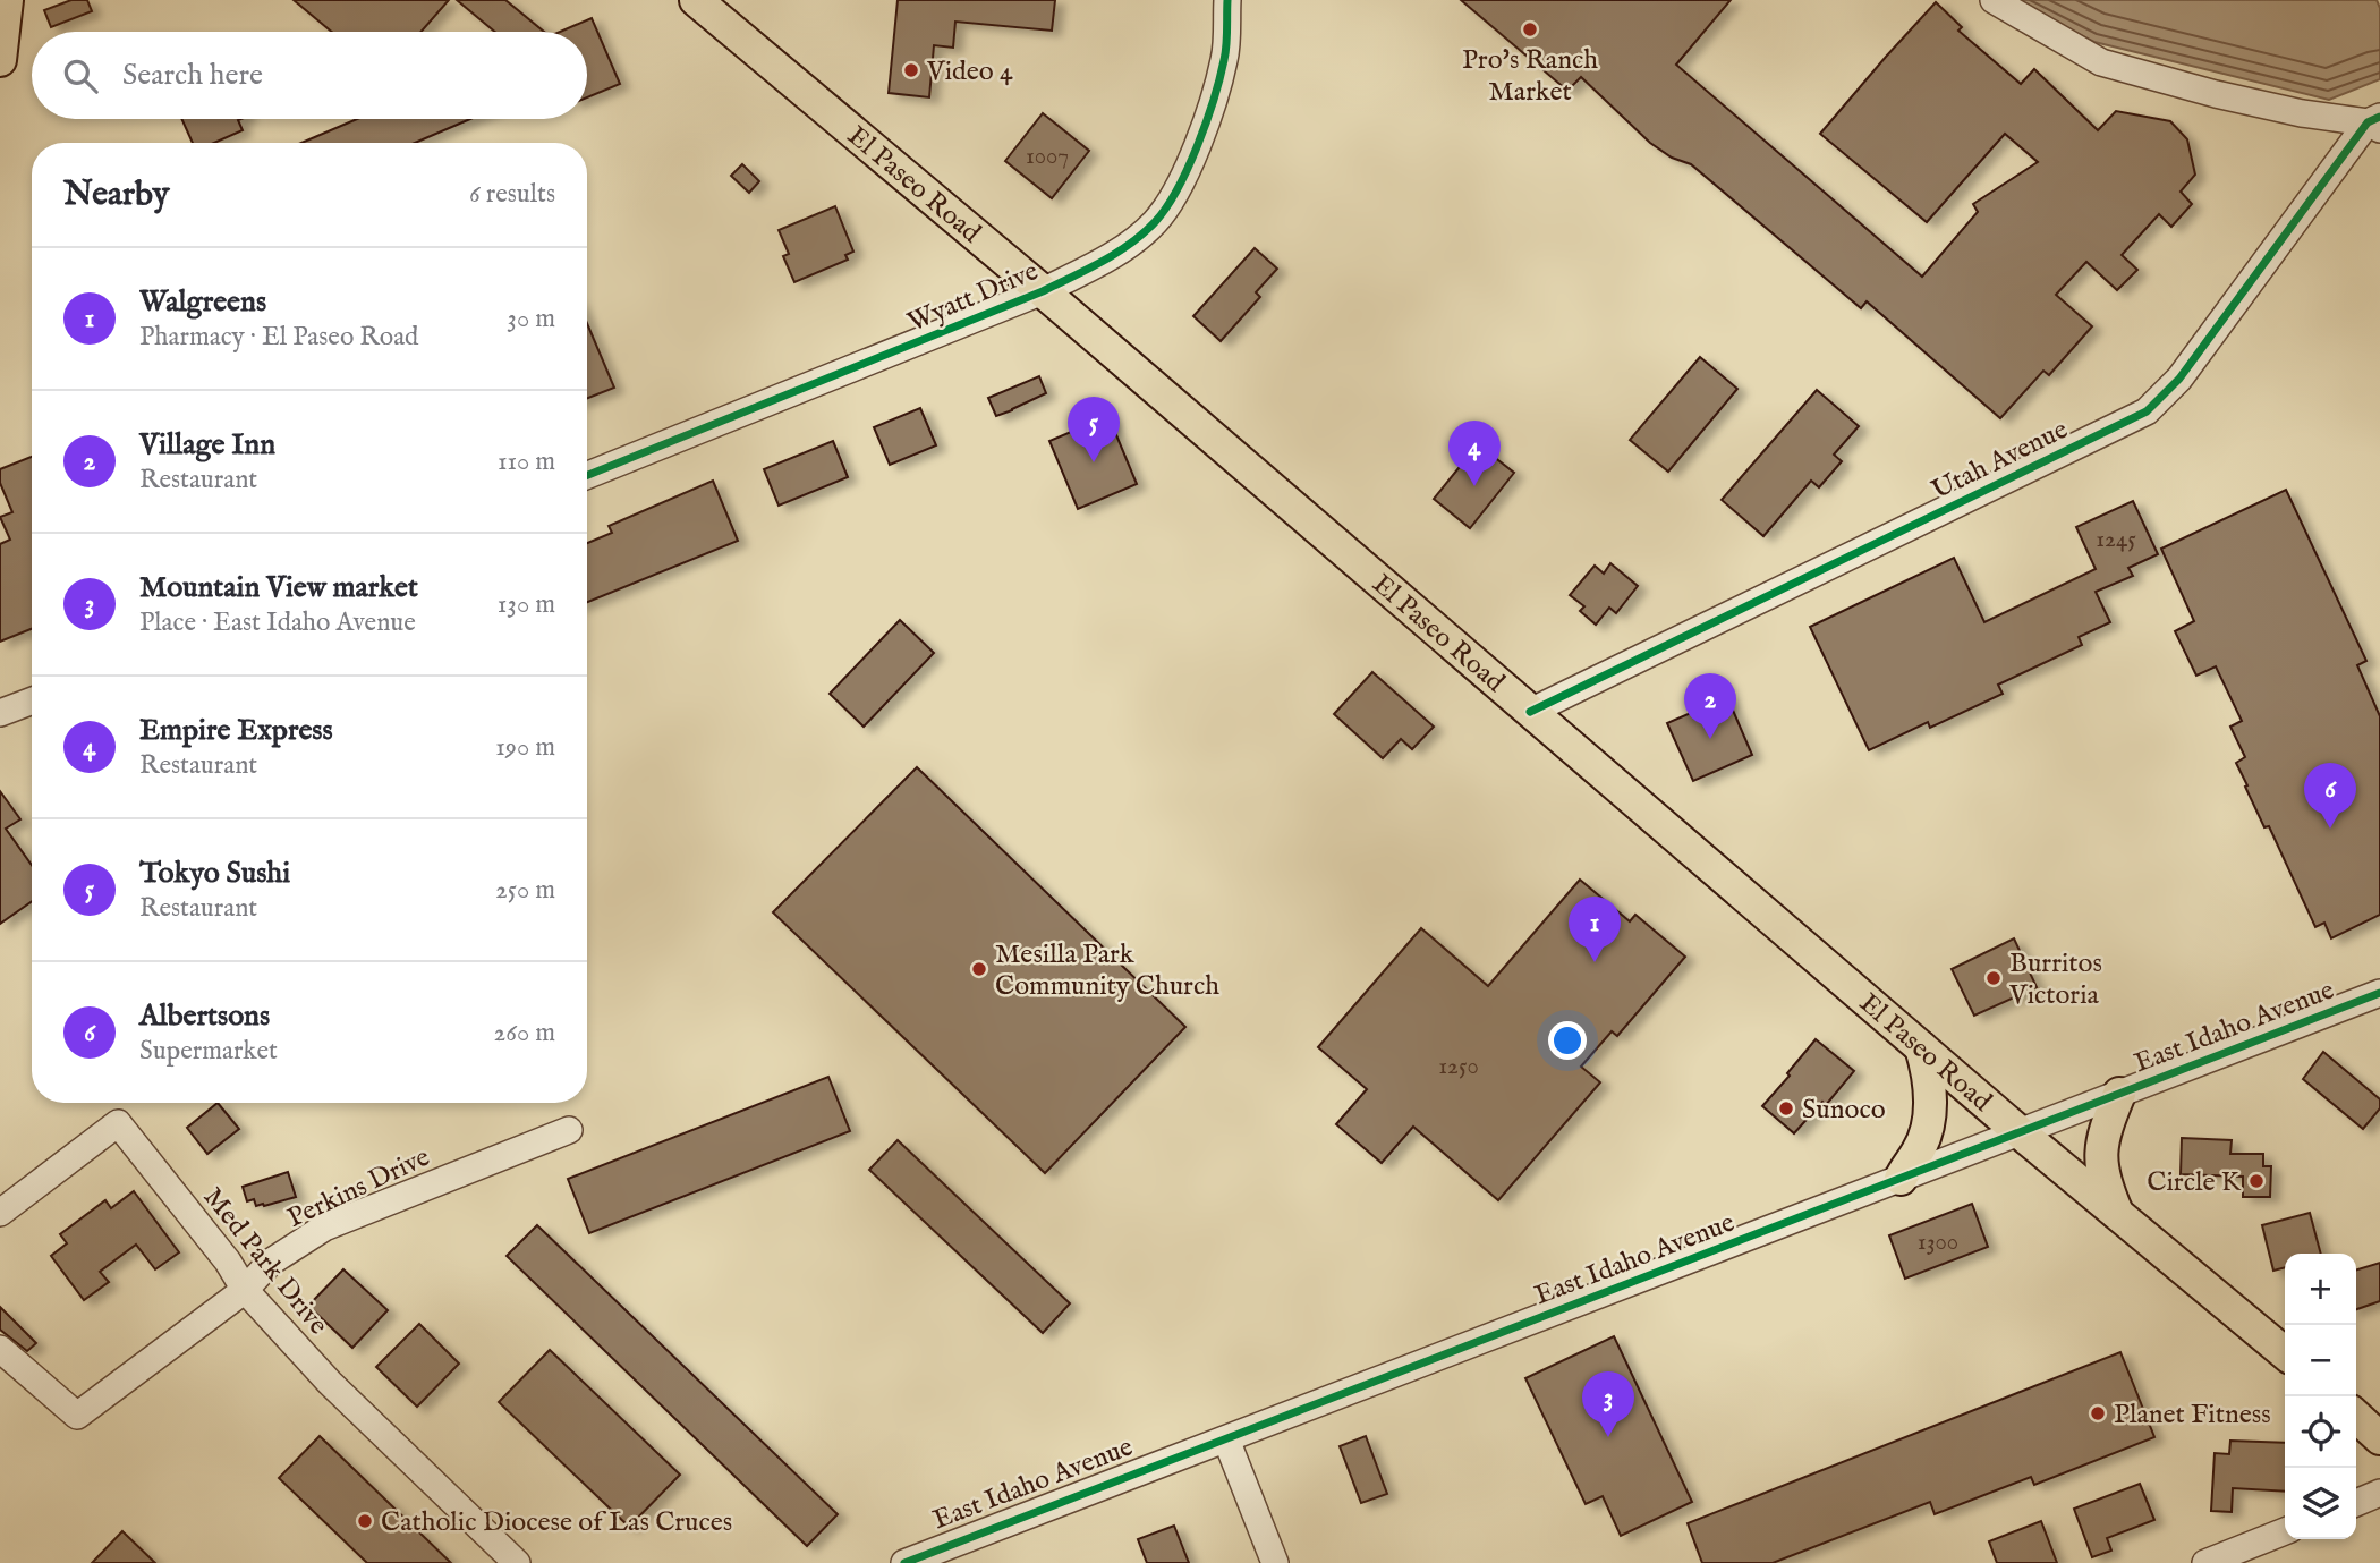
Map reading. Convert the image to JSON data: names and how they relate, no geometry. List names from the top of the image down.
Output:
{
  "streets": {
    "main road": ["El Paseo Road"],
    "street": [
      "Wyatt Drive",
      "Utah Avenue",
      "East Idaho Avenue",
      "Perkins Drive",
      "Med Park Drive"
    ]
  },
  "crossings": [
    ["El Paseo Road", "Wyatt Drive"],
    ["El Paseo Road", "Utah Avenue"],
    ["El Paseo Road", "East Idaho Avenue"],
    ["Perkins Drive", "Med Park Drive"]
  ],
  "places": [
    "Pro's Ranch Market",
    "Video 4",
    "Mesilla Park Community Church",
    "Burritos Victoria",
    "Sunoco",
    "Circle K",
    "Planet Fitness",
    "Catholic Diocese of Las Cruces"
  ],
  "house_numbers": [
    "1007",
    "1245",
    "1250",
    "1300"
  ],
  "page": {
    "search": "Search here",
    "heading": ["Nearby", "6 results"],
    "list": [
      {
        "mark": "1",
        "name": "Walgreens",
        "note": "Pharmacy · El Paseo Road",
        "value": "30 m"
      },
      {
        "mark": "2",
        "name": "Village Inn",
        "note": "Restaurant",
        "value": "110 m"
      },
      {
        "mark": "3",
        "name": "Mountain View market",
        "note": "Place · East Idaho Avenue",
        "value": "130 m"
      },
      {
        "mark": "4",
        "name": "Empire Express",
        "note": "Restaurant",
        "value": "190 m"
      },
      {
        "mark": "5",
        "name": "Tokyo Sushi",
        "note": "Restaurant",
        "value": "250 m"
      },
      {
        "mark": "6",
        "name": "Albertsons",
        "note": "Supermarket",
        "value": "260 m"
      }
    ],
    "pins": [
      "5",
      "4",
      "2",
      "6",
      "1",
      "3"
    ],
    "map_buttons": ["+", "−"]
  }
}
